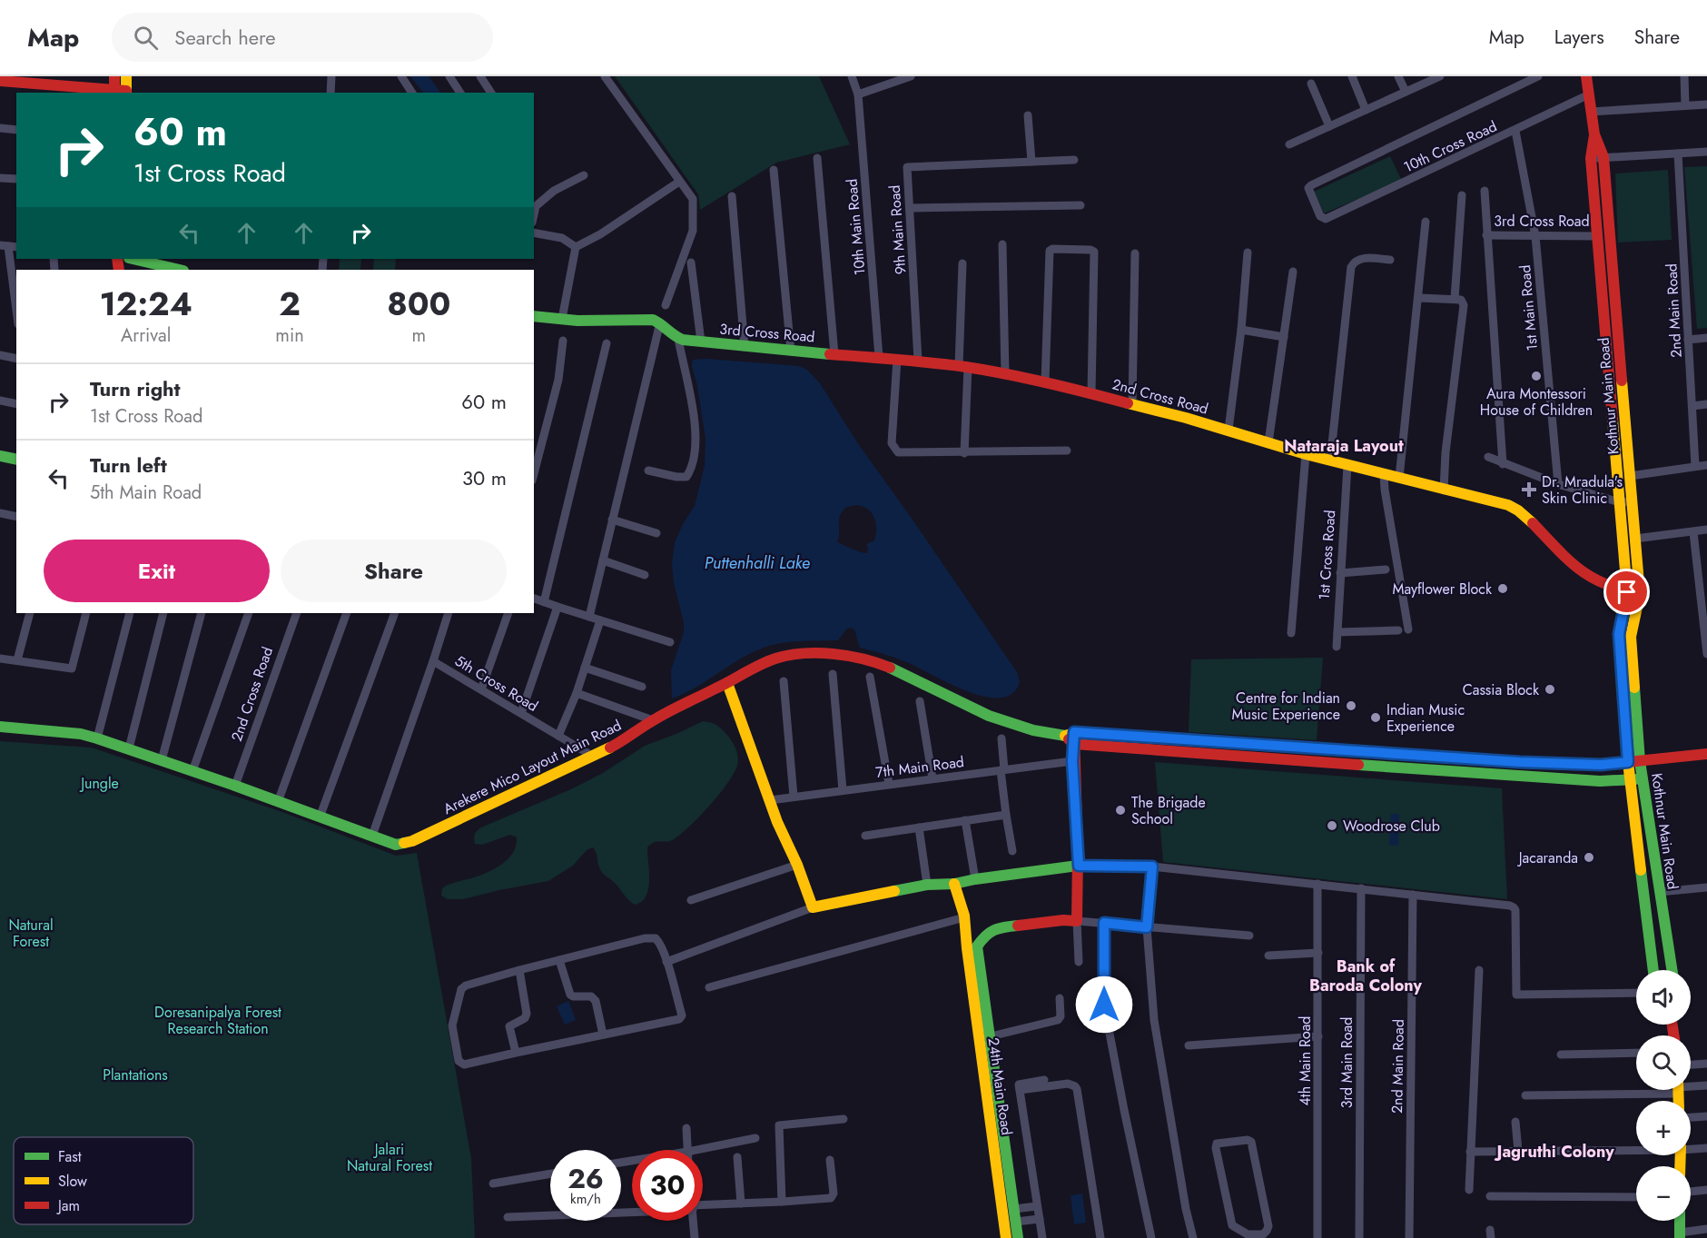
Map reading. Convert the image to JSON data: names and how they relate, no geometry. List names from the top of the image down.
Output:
{
  "streets": {
    "street": [
      "10th Cross Road",
      "3rd Cross Road",
      "10th Main Road",
      "9th Main Road",
      "1st Main Road",
      "2nd Main Road",
      "2nd Cross Road",
      "Kothnur Main Road",
      "1st Cross Road",
      "5th Cross Road",
      "Arekere Mico Layout Main Road",
      "7th Main Road",
      "4th Main Road",
      "3rd Main Road",
      "24th Main Road"
    ]
  },
  "crossings": [
    ["10th Cross Road", "1st Main Road"],
    ["10th Cross Road", "Kothnur Main Road"],
    ["3rd Cross Road", "10th Main Road"],
    ["3rd Cross Road", "9th Main Road"],
    ["3rd Cross Road", "1st Main Road"],
    ["3rd Cross Road", "2nd Cross Road"],
    ["3rd Cross Road", "Kothnur Main Road"],
    ["2nd Cross Road", "Kothnur Main Road"],
    ["2nd Cross Road", "1st Cross Road"],
    ["2nd Cross Road", "Arekere Mico Layout Main Road"],
    ["5th Cross Road", "Arekere Mico Layout Main Road"]
  ],
  "districts": ["Nataraja Layout", "Bank of Baroda Colony", "Jagruthi Colony"],
  "water": ["Puttenhalli Lake"],
  "parks": [
    "Jungle",
    "Natural Forest",
    "Doresanipalya Forest Research Station",
    "Plantations",
    "Jalari Natural Forest"
  ],
  "places": {
    "other": [
      "Aura Montessori House of Children",
      "Mayflower Block",
      "Cassia Block",
      "Centre for Indian Music Experience",
      "Indian Music Experience",
      "The Brigade School",
      "Woodrose Club",
      "Jacaranda"
    ],
    "health": ["Dr. Mradula's Skin Clinic"]
  },
  "legend": ["Fast", "Slow", "Jam"],
  "page": {
    "header": "Map",
    "search": "Search here",
    "nav": ["Map", "Layers", "Share"],
    "turn": ["60 m", "1st Cross Road"],
    "eta": [
      "12:24",
      "Arrival",
      "2",
      "min",
      "800",
      "m"
    ],
    "list": [
      {
        "name": "Turn right",
        "note": "1st Cross Road",
        "value": "60 m"
      },
      {
        "name": "Turn left",
        "note": "5th Main Road",
        "value": "30 m"
      }
    ],
    "buttons": ["Exit", "Share"],
    "map_buttons": ["+", "−"],
    "speed": "26 km/h",
    "limit": "30"
  }
}
